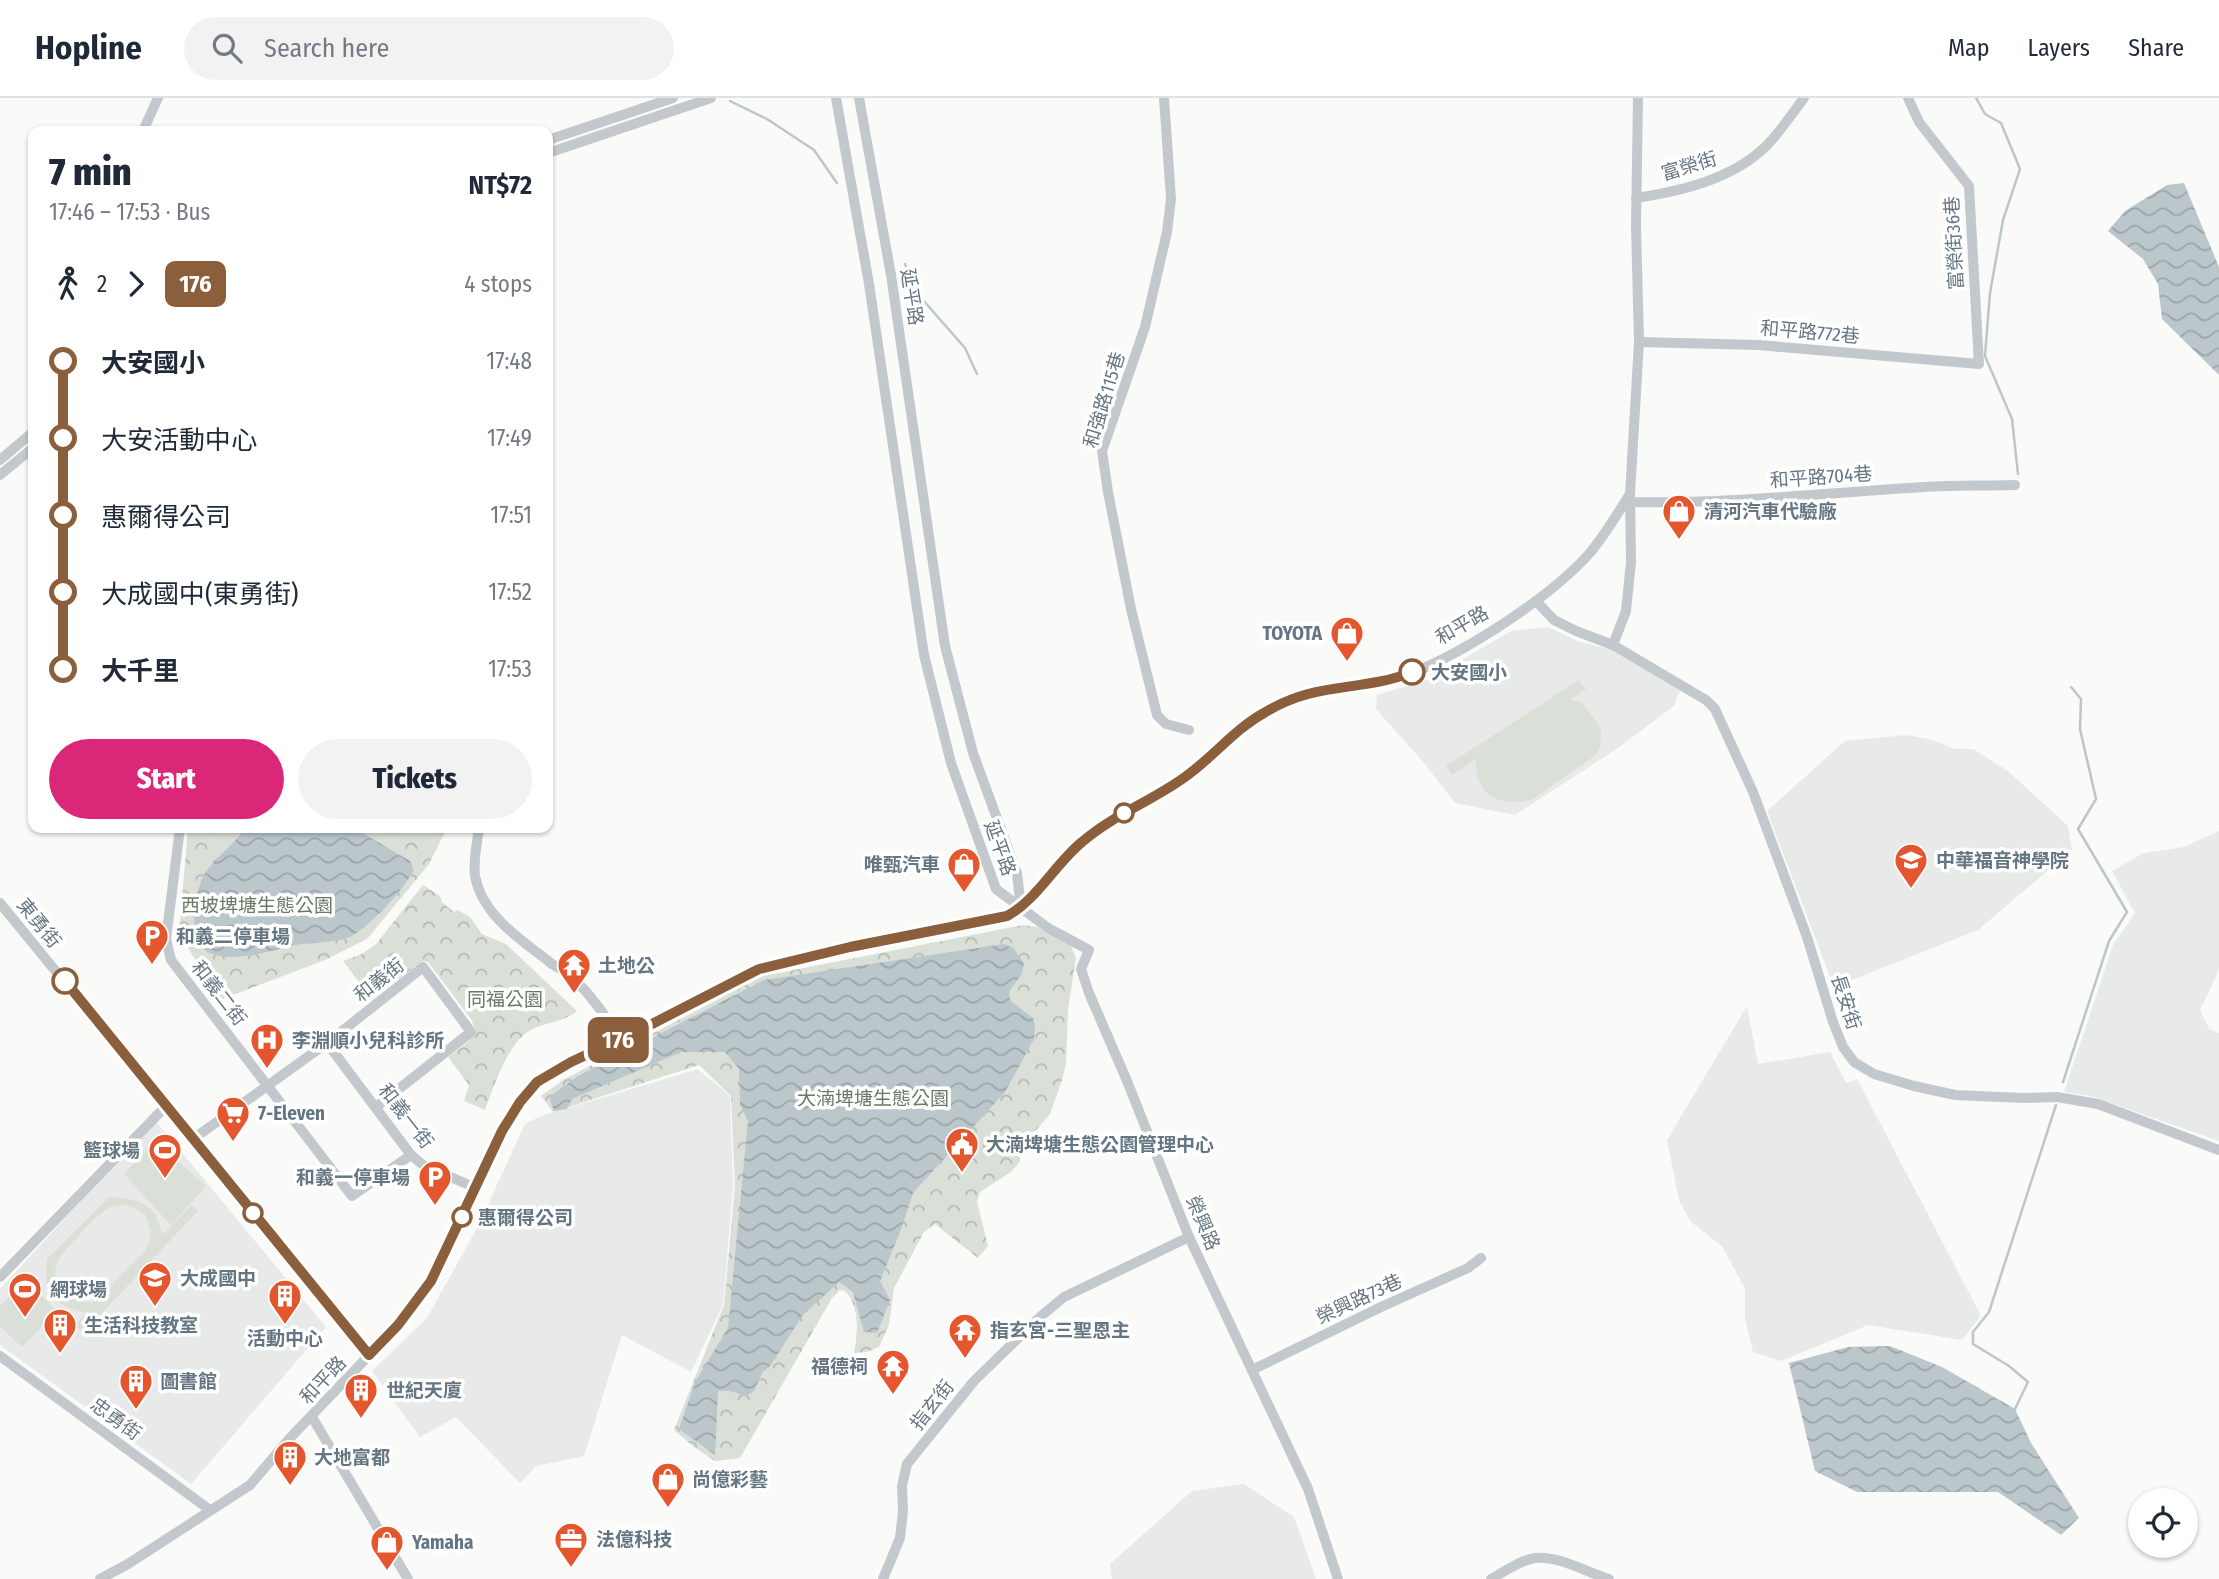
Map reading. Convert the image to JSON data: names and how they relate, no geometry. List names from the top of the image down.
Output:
{
  "streets": {
    "street": [
      "富榮街",
      "富榮街36巷",
      "延平路",
      "和平路772巷",
      "和強路115巷",
      "和平路704巷",
      "和平路",
      "東勇街",
      "和義街",
      "和義二街",
      "長安街",
      "和義一街",
      "榮興路",
      "榮興路73巷",
      "指玄街",
      "忠勇街"
    ]
  },
  "crossings": [
    ["富榮街36巷", "和平路772巷"],
    ["延平路", "和平路"],
    ["延平路", "榮興路"],
    ["和平路704巷", "和平路"],
    ["和平路", "東勇街"],
    ["和平路", "和義一街"],
    ["和平路", "榮興路"],
    ["和平路", "忠勇街"],
    ["東勇街", "和義街"],
    ["和義街", "和義二街"],
    ["和義街", "和義一街"],
    ["和義二街", "和義一街"],
    ["榮興路", "榮興路73巷"],
    ["榮興路", "指玄街"]
  ],
  "parks": ["西坡埤塘生態公園", "同福公園", "大湳埤塘生態公園"],
  "places": {
    "shop": [
      "清河汽車代驗廠",
      "TOYOTA",
      "唯甄汽車",
      "尚億彩藝",
      "Yamaha"
    ],
    "other": ["大安國小", "惠爾得公司"],
    "school or university": ["中華福音神學院", "大成國中"],
    "parking": ["和義二停車場", "和義一停車場"],
    "temple": ["土地公", "指玄宮-三聖恩主", "福德祠"],
    "hospital": ["李淵順小兒科診所"],
    "supermarket": ["7-Eleven"],
    "public building": ["大湳埤塘生態公園管理中心"],
    "sports": ["籃球場", "網球場"],
    "building": [
      "活動中心",
      "生活科技教室",
      "圖書館",
      "世紀天廈",
      "大地富都"
    ],
    "office": ["法億科技"]
  },
  "lines": ["bus line 176"],
  "page": {
    "header": "Hopline",
    "search": "Search here",
    "nav": ["Map", "Layers", "Share"],
    "on_map": "176",
    "heading": ["7 min", "17:46 – 17:53 · Bus", "NT$72"],
    "legs": ["2", "176", "4 stops"],
    "list": [
      {
        "name": "大安國小",
        "value": "17:48"
      },
      {
        "name": "大安活動中心",
        "value": "17:49"
      },
      {
        "name": "惠爾得公司",
        "value": "17:51"
      },
      {
        "name": "大成國中(東勇街)",
        "value": "17:52"
      },
      {
        "name": "大千里",
        "value": "17:53"
      }
    ],
    "buttons": ["Start", "Tickets"]
  }
}
